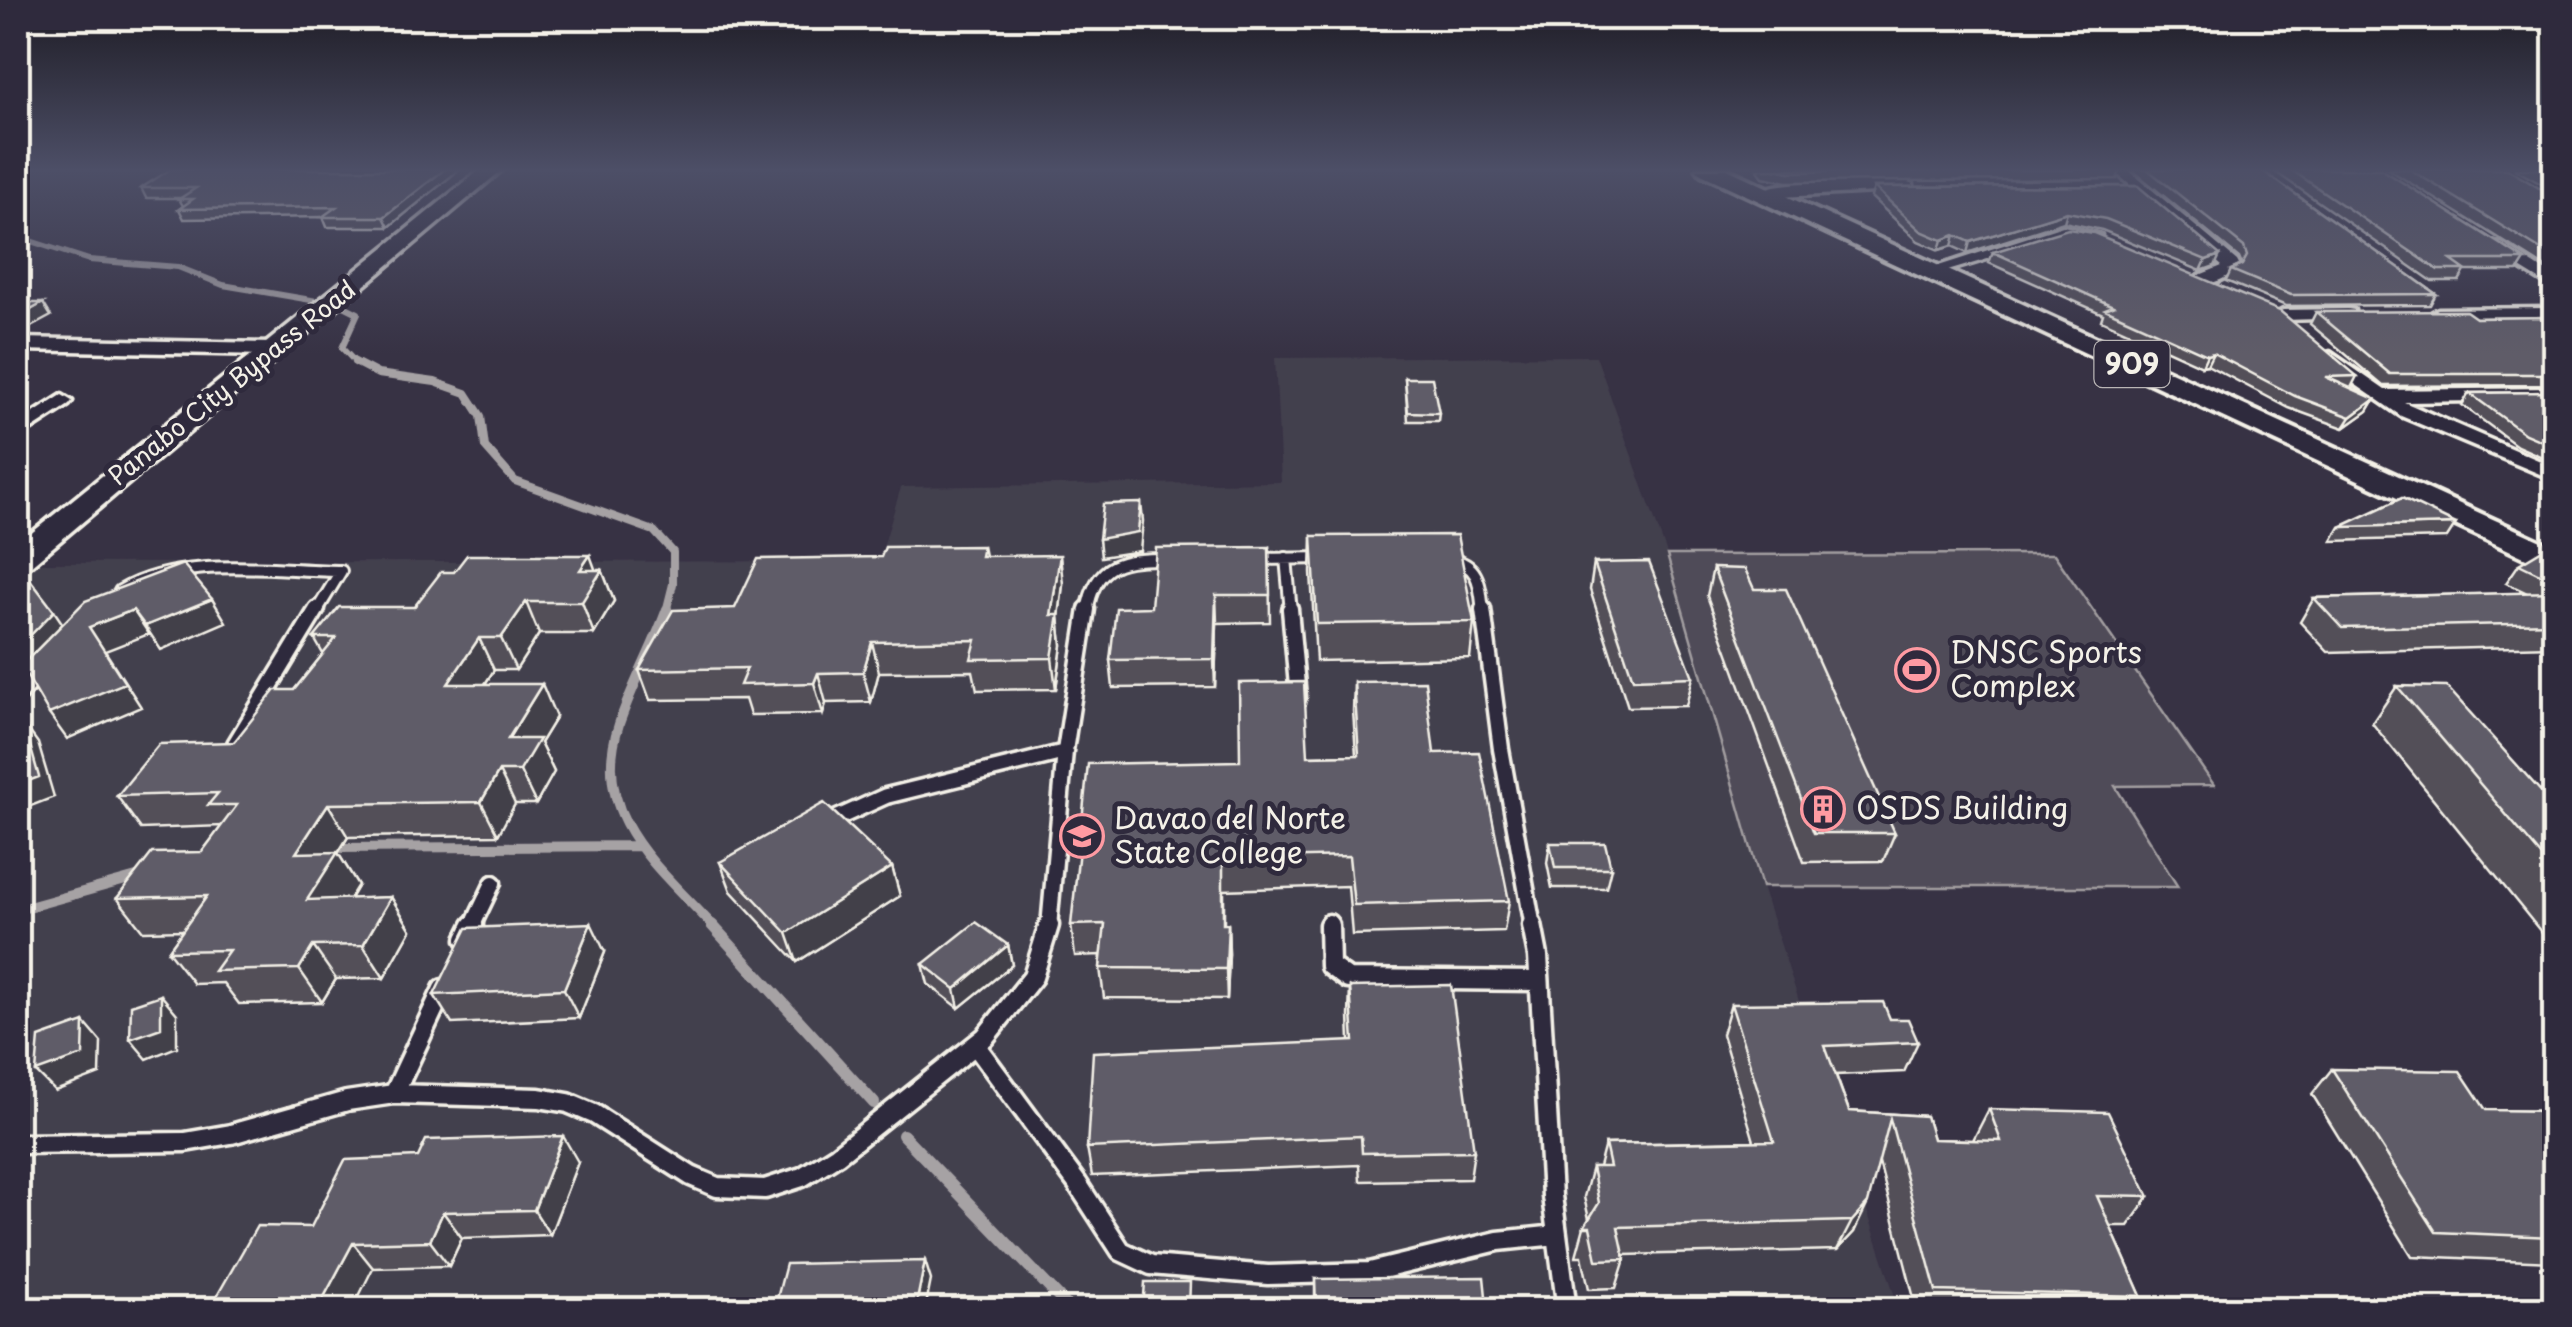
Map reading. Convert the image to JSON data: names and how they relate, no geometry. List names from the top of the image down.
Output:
{
  "streets": {
    "main road": ["909", "Panabo City Bypass Road"]
  },
  "places": {
    "sports": ["DNSC Sports Complex"],
    "building": ["OSDS Building"],
    "school or university": ["Davao del Norte State College"]
  }
}
